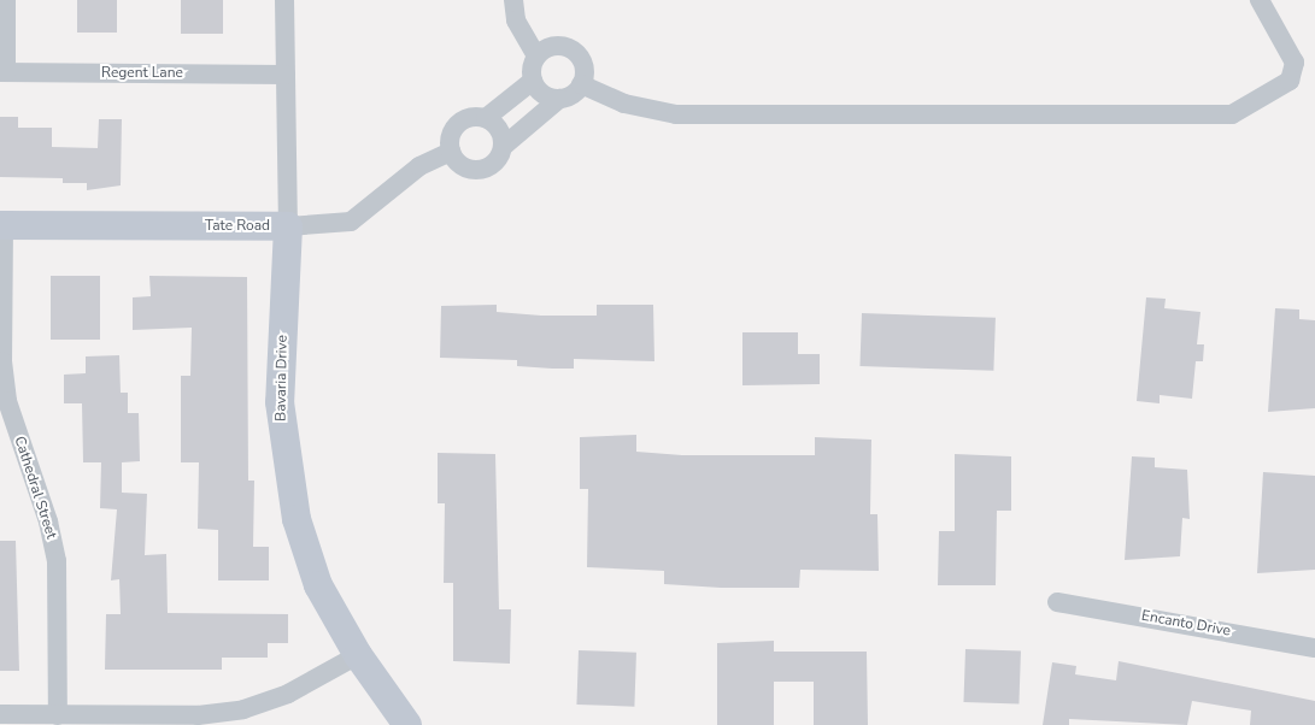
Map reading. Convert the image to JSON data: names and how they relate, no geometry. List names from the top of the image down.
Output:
{
  "streets": {
    "street": [
      "Regent Lane",
      "Tate Road",
      "Bavaria Drive",
      "Cathedral Street",
      "Encanto Drive"
    ]
  },
  "crossings": [
    ["Regent Lane", "Bavaria Drive"],
    ["Tate Road", "Bavaria Drive"],
    ["Tate Road", "Cathedral Street"]
  ]
}
